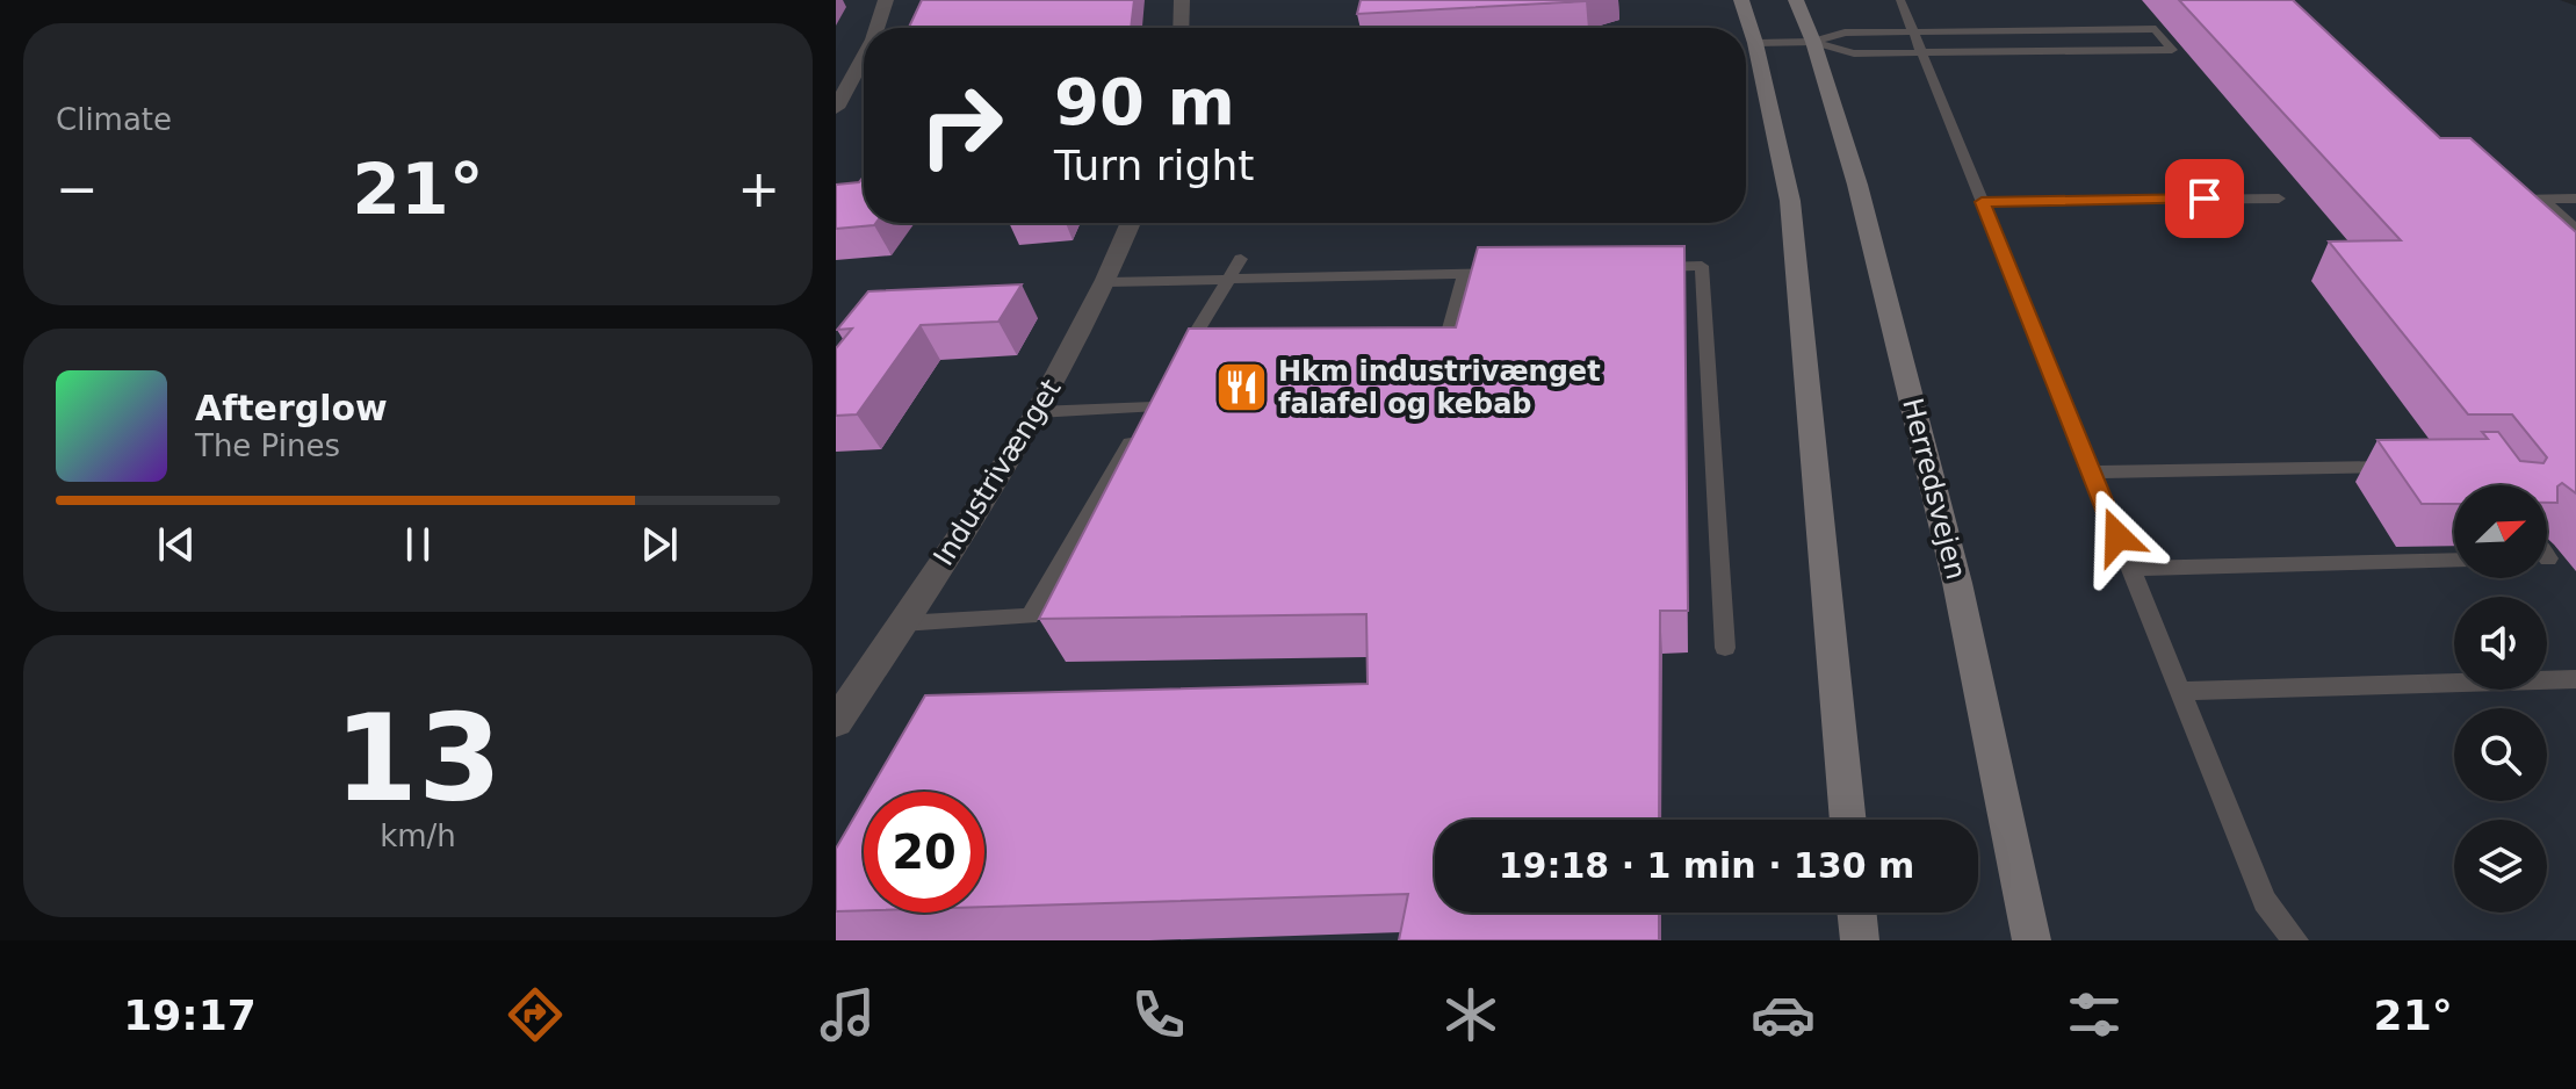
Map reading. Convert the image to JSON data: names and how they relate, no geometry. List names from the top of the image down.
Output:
{
  "streets": {
    "street": ["Industrivænget", "Herredsvejen"]
  },
  "places": {
    "restaurant": ["Hkm industrivænget falafel og kebab"]
  },
  "north": "top right",
  "page": {
    "tile": [
      "Climate",
      ["13", "km/h"]
    ],
    "turn": ["90 m", "Turn right"],
    "heat": ["−", "21°", "+"],
    "song": ["Afterglow", "The Pines"],
    "limit": "20",
    "trip": "19:18 · 1 min · 130 m",
    "tabs": ["19:17", "21°"]
  }
}
